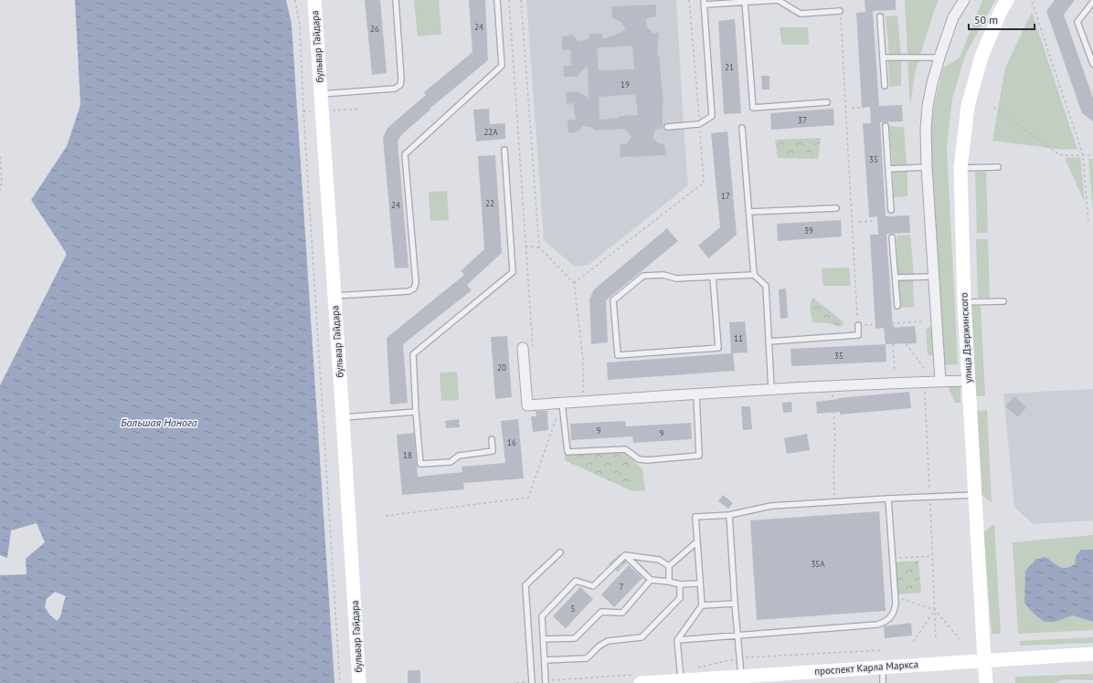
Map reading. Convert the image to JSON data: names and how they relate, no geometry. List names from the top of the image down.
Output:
{
  "streets": {
    "street": ["бульвар Гайдара", "улица Дзержинского", "проспект Карла Маркса"]
  },
  "crossings": [
    ["улица Дзержинского", "проспект Карла Маркса"]
  ],
  "water": ["Большая Нанога"],
  "house_numbers": [
    "24",
    "26",
    "21",
    "19",
    "37",
    "22А",
    "35",
    "17",
    "22",
    "24",
    "39",
    "11",
    "35",
    "20",
    "9",
    "9",
    "16",
    "18",
    "35А",
    "7",
    "5"
  ],
  "scale_bar": "50 m"
}
